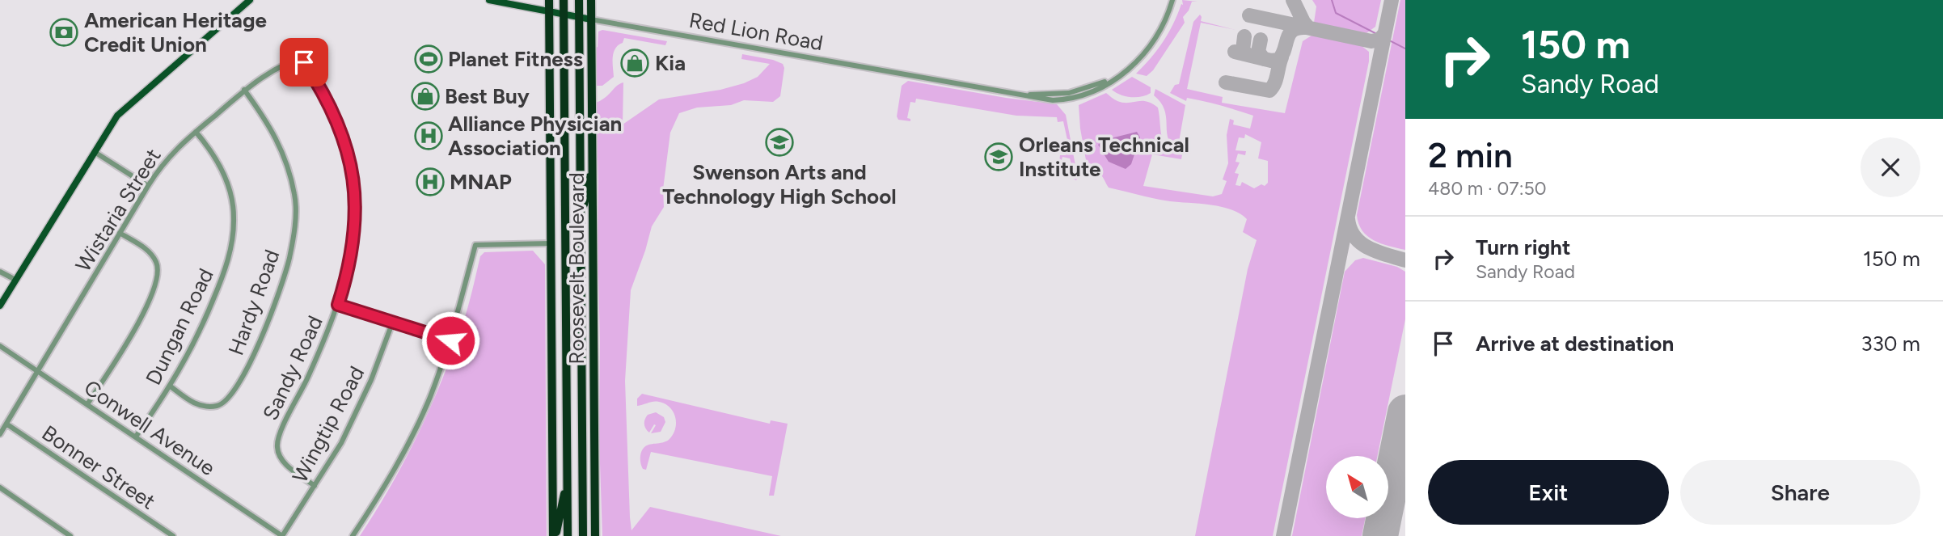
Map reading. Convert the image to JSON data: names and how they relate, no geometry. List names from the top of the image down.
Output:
{
  "streets": {
    "highway": ["Roosevelt Boulevard"],
    "main road": ["Red Lion Road"],
    "street": [
      "Wistaria Street",
      "Hardy Road",
      "Dungan Road",
      "Sandy Road",
      "Wingtip Road",
      "Conwell Avenue",
      "Bonner Street"
    ]
  },
  "crossings": [
    ["Red Lion Road", "Roosevelt Boulevard"],
    ["Wistaria Street", "Hardy Road"],
    ["Wistaria Street", "Dungan Road"],
    ["Wistaria Street", "Sandy Road"],
    ["Wistaria Street", "Conwell Avenue"],
    ["Wistaria Street", "Bonner Street"],
    ["Hardy Road", "Dungan Road"],
    ["Dungan Road", "Conwell Avenue"],
    ["Sandy Road", "Wingtip Road"],
    ["Wingtip Road", "Conwell Avenue"]
  ],
  "places": {
    "bank": ["American Heritage Credit Union"],
    "sports": ["Planet Fitness"],
    "shop": ["Kia", "Best Buy"],
    "hospital": ["Alliance Physician Association", "MNAP"],
    "school or university": ["Swenson Arts and Technology High School", "Orleans Technical Institute"]
  },
  "north": "top left",
  "page": {
    "turn": ["150 m", "Sandy Road"],
    "heading": ["2 min", "480 m · 07:50"],
    "list": [
      {
        "name": "Turn right",
        "note": "Sandy Road",
        "value": "150 m"
      },
      {
        "name": "Arrive at destination",
        "value": "330 m"
      }
    ],
    "buttons": ["Exit", "Share"]
  }
}
